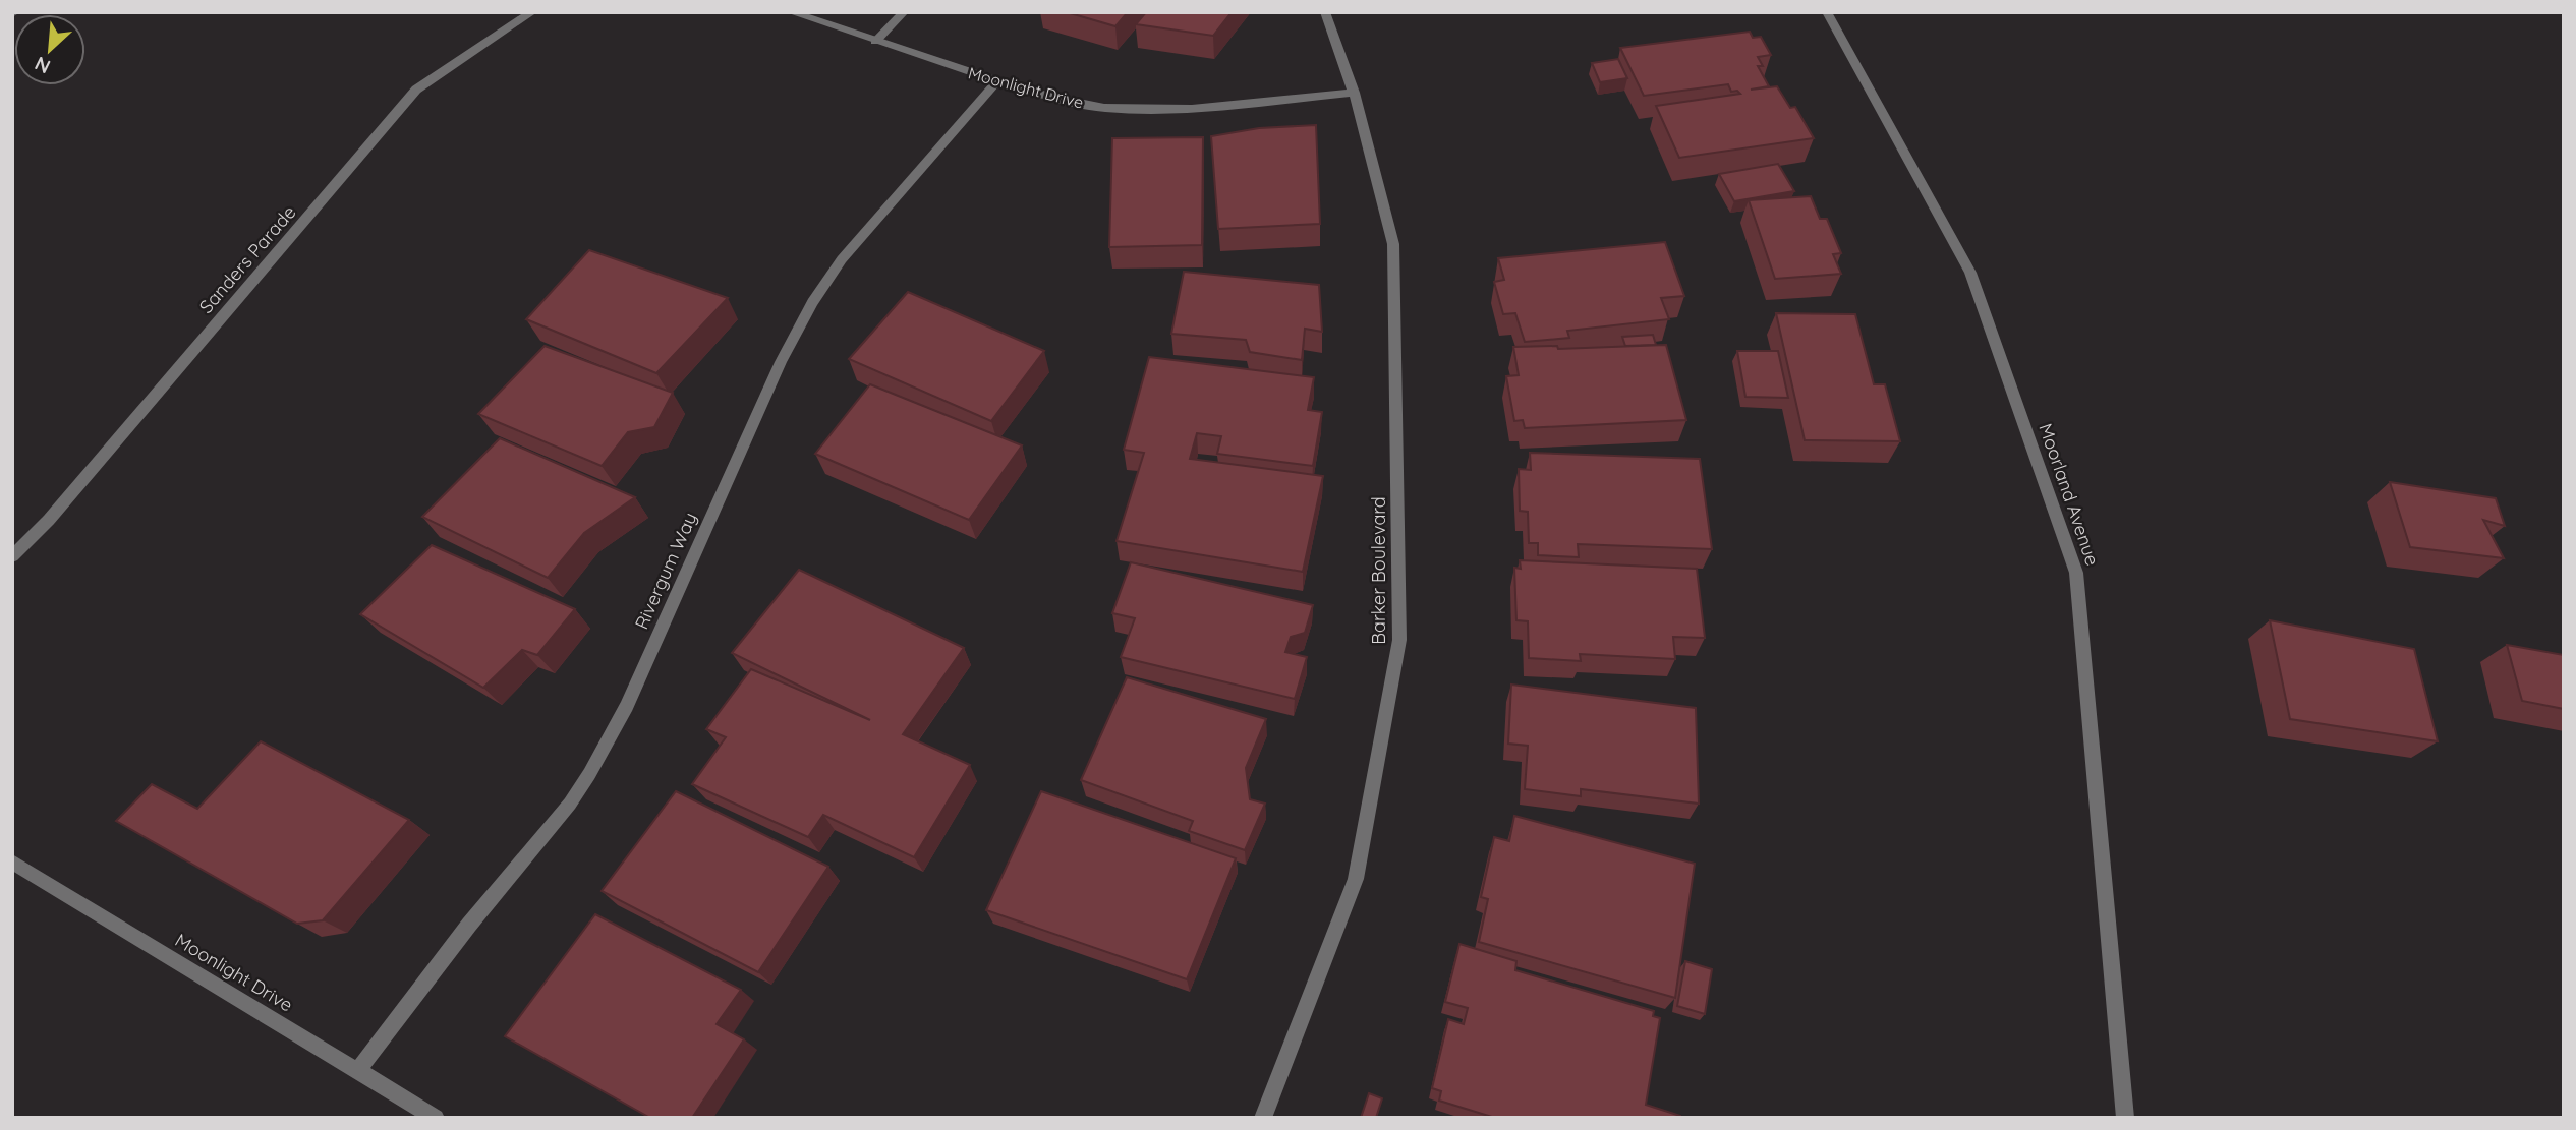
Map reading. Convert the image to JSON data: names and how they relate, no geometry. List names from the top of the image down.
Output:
{
  "streets": {
    "street": [
      "Moonlight Drive",
      "Sanders Parade",
      "Moorland Avenue",
      "Rivergum Way",
      "Barker Boulevard"
    ]
  },
  "crossings": [
    ["Moonlight Drive", "Rivergum Way"],
    ["Moonlight Drive", "Barker Boulevard"]
  ],
  "north": "bottom left"
}
